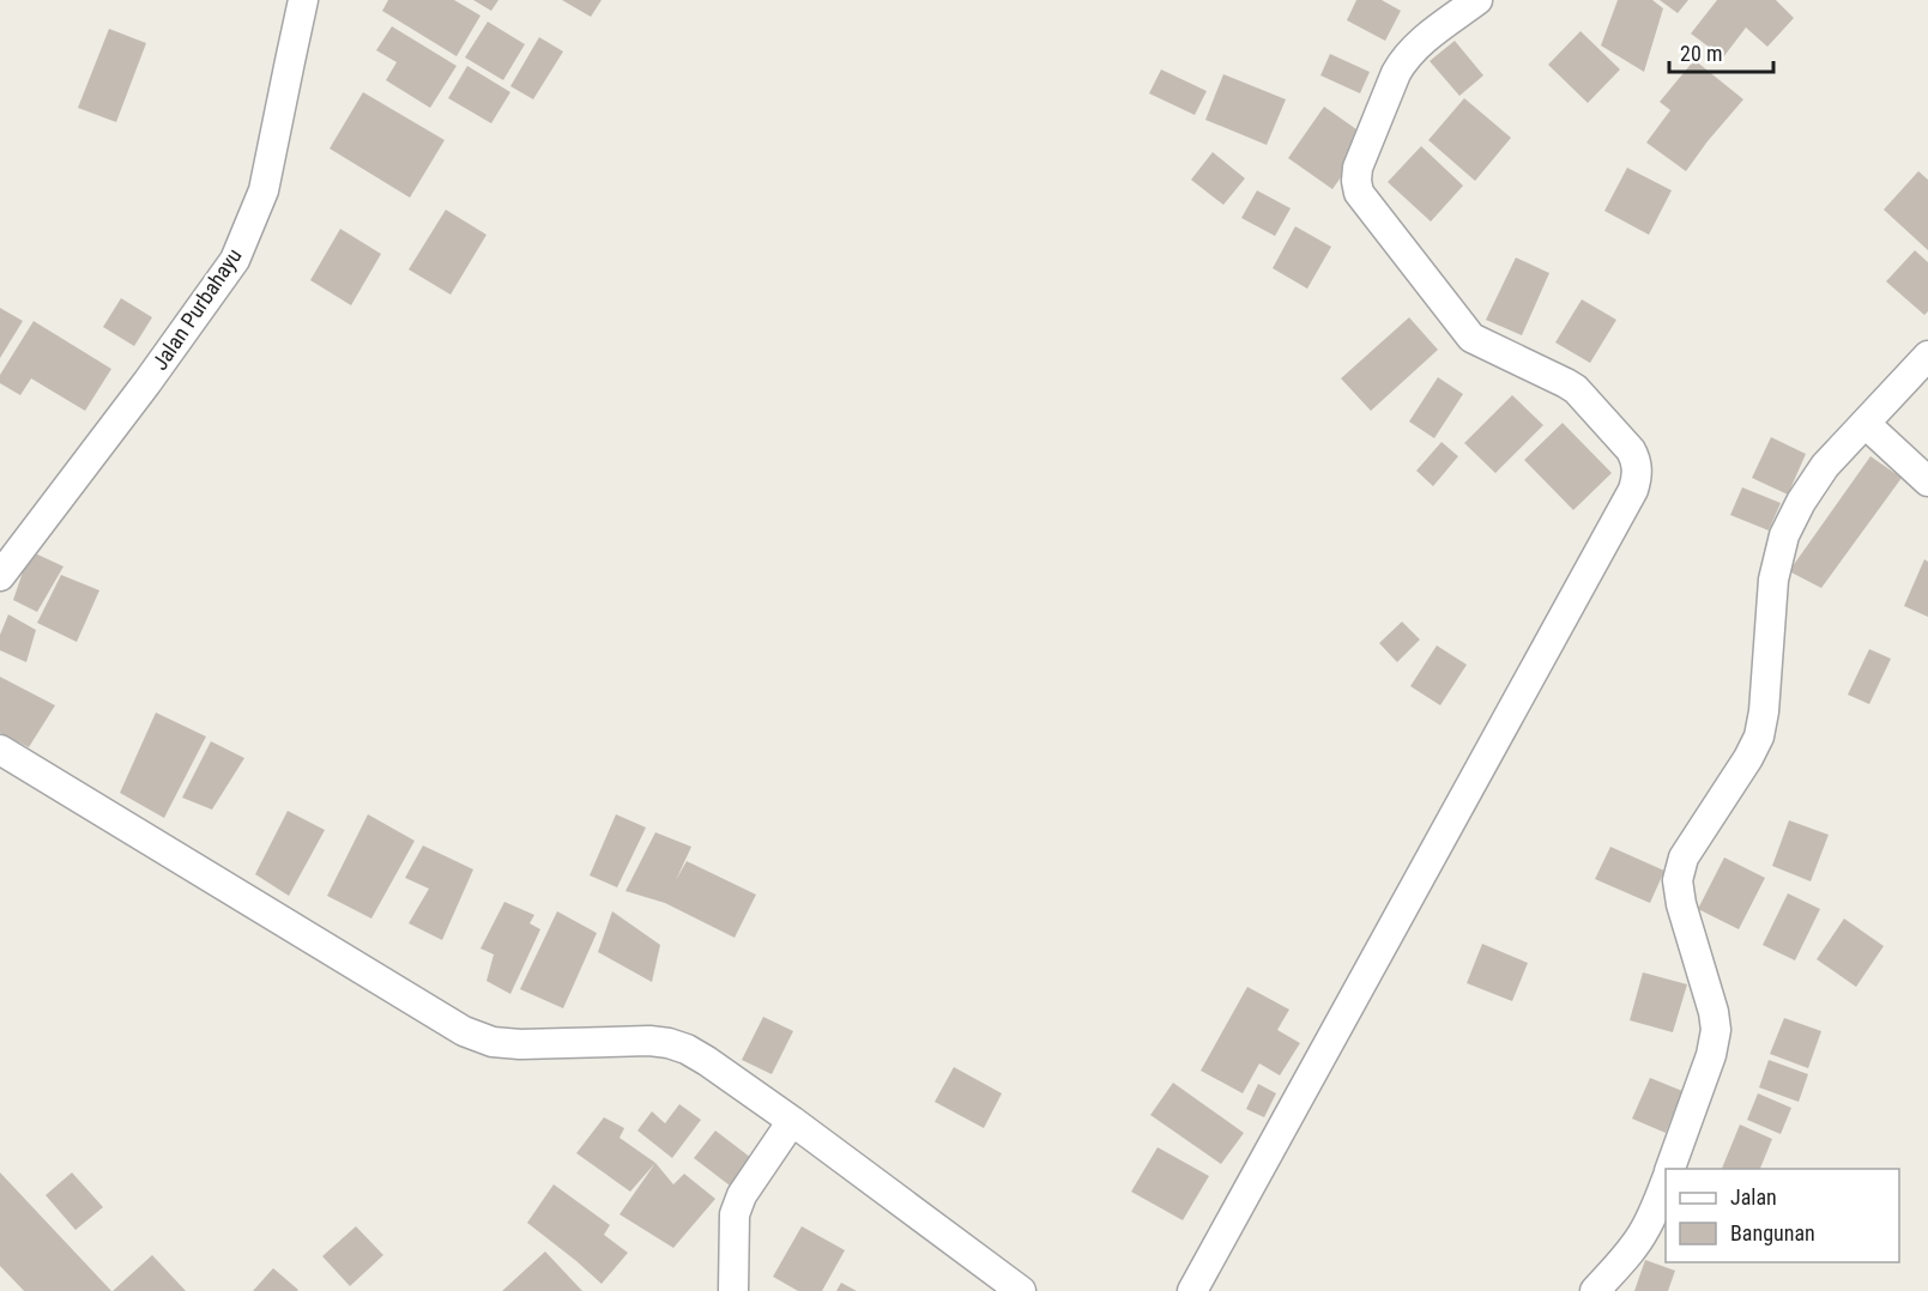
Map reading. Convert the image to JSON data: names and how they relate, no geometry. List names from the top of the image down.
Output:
{
  "streets": {
    "street": ["Jalan Purbahayu"]
  },
  "legend": ["Jalan", "Bangunan"],
  "scale_bar": "20 m"
}
